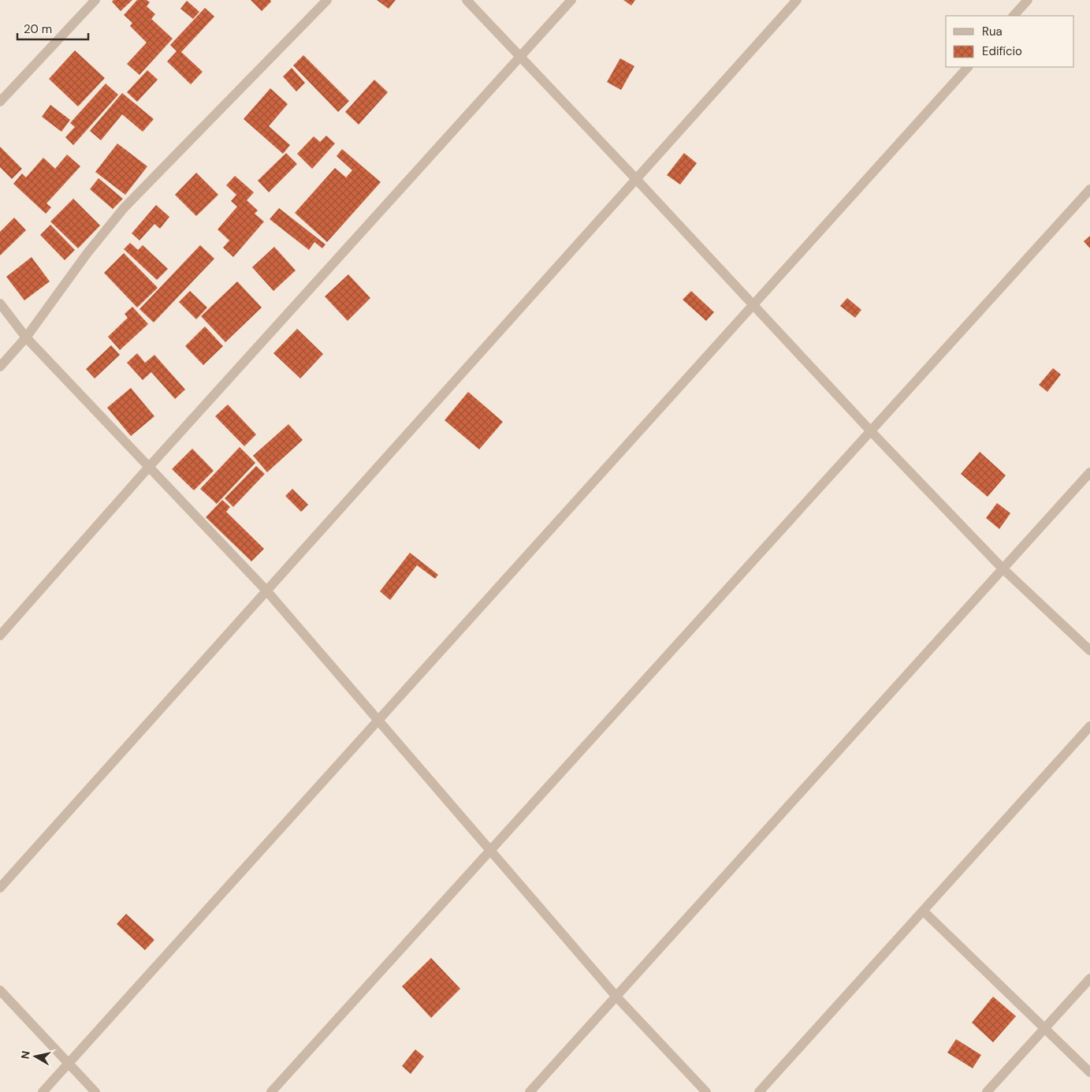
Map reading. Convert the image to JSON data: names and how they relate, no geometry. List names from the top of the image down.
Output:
{
  "legend": ["Rua", "Edifício"],
  "scale_bar": "20 m",
  "north": "left"
}
